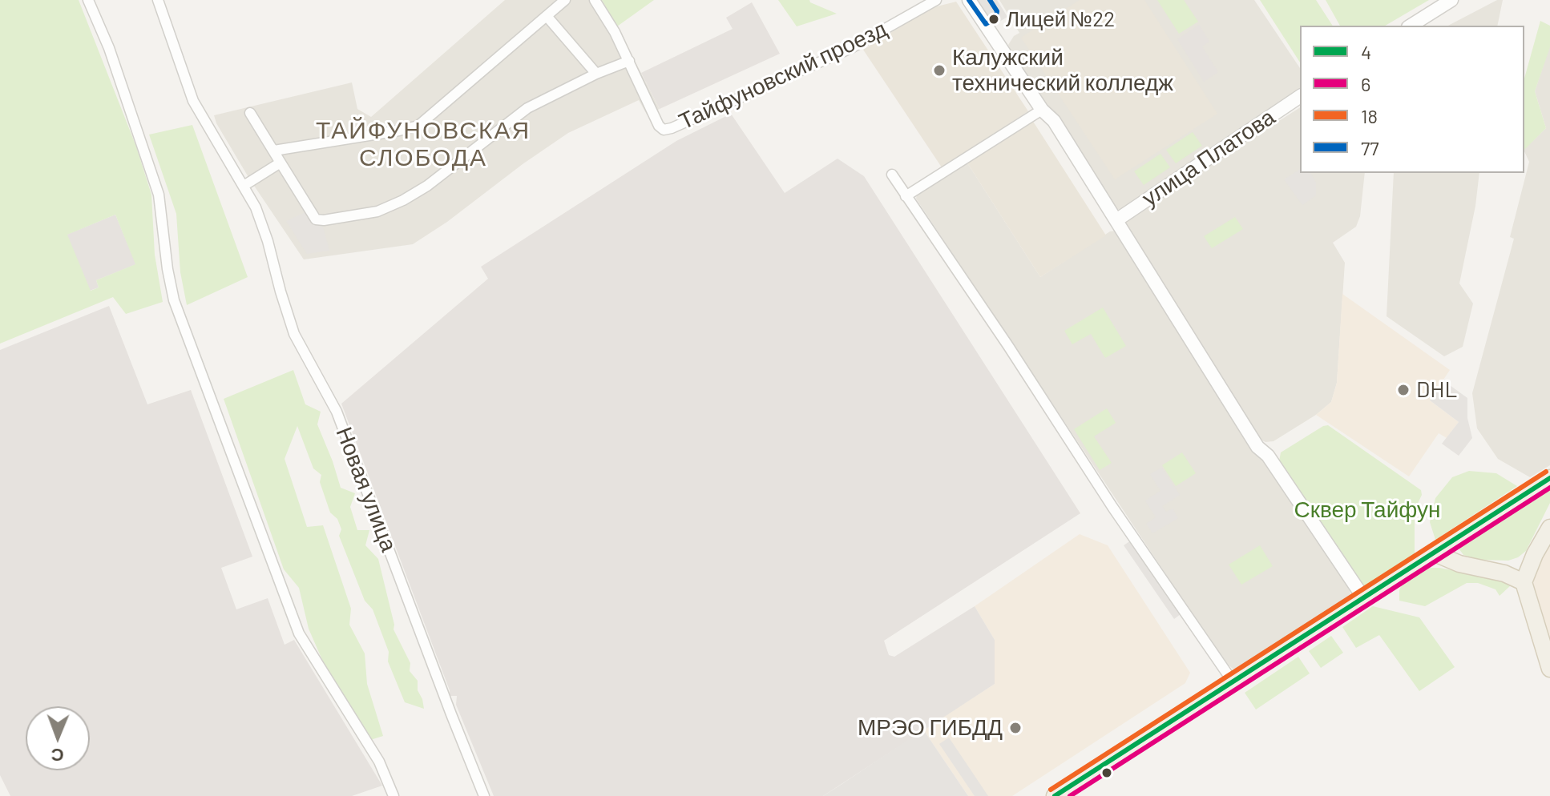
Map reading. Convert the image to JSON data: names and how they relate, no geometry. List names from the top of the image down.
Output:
{
  "streets": {
    "street": ["Тайфуновский проезд", "улица Платова", "Новая улица"]
  },
  "districts": ["ТАЙФУНОВСКАЯ СЛОБОДА"],
  "parks": ["Сквер Тайфун"],
  "places": [
    "Лицей №22",
    "Калужский технический колледж",
    "DHL",
    "МРЭО ГИБДД"
  ],
  "lines": [
    "transit line 77",
    "transit line 18",
    "transit line 4",
    "transit line 6"
  ],
  "legend": [
    "4",
    "6",
    "18",
    "77"
  ],
  "north": "bottom"
}
